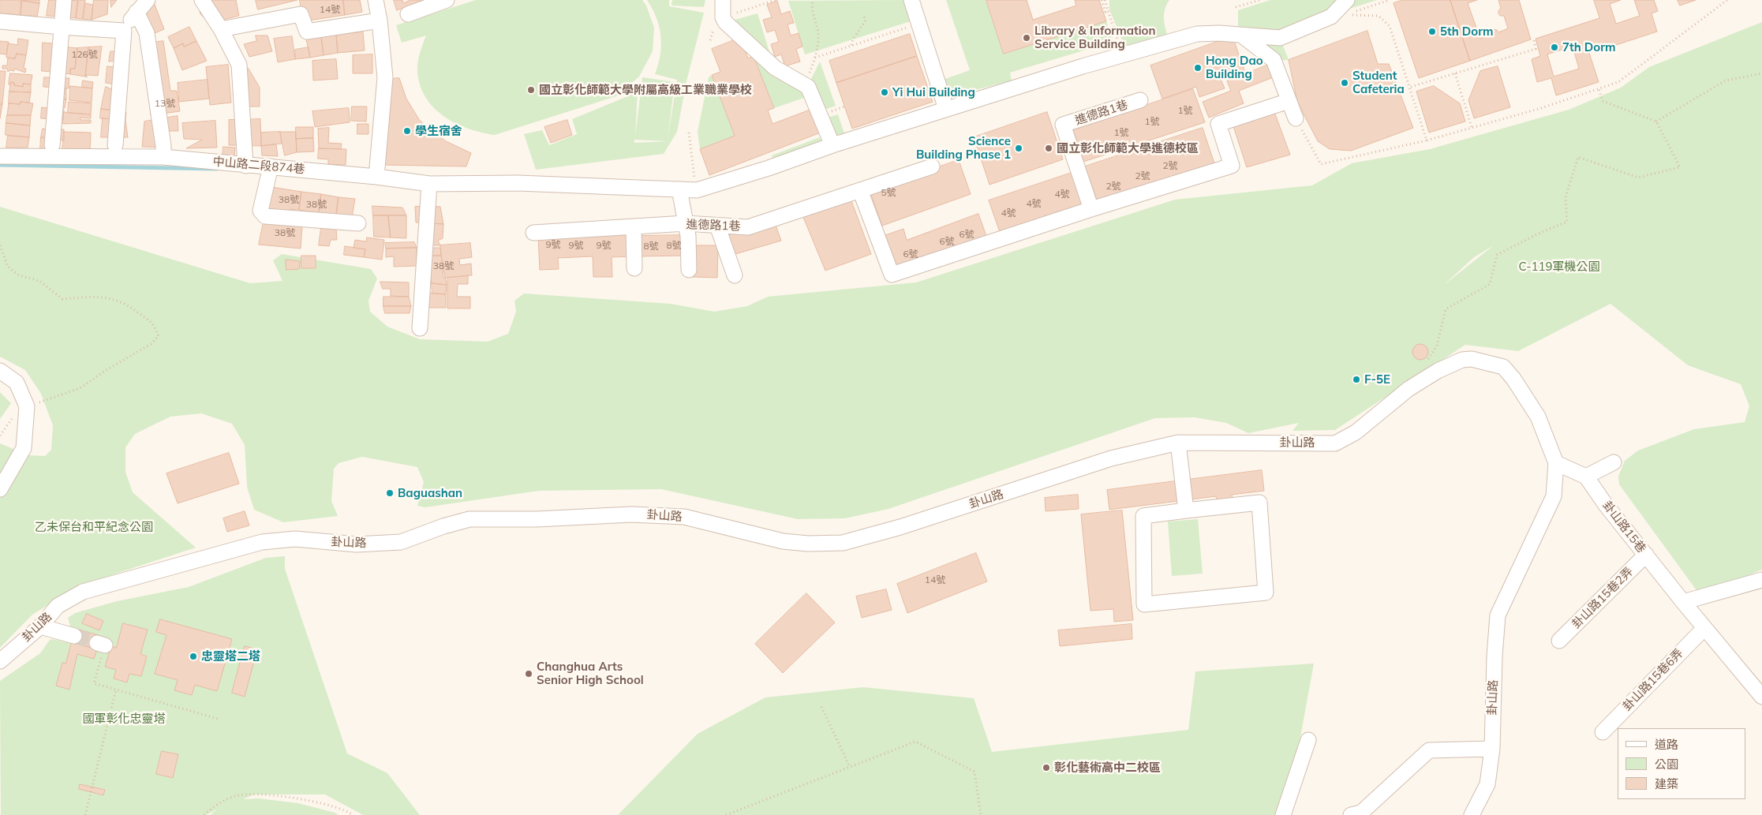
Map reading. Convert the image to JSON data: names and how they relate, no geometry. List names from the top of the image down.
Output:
{
  "streets": {
    "street": [
      "進德路1巷",
      "中山路二段874巷",
      "卦山路",
      "卦山路15巷",
      "卦山路15巷2弄",
      "卦山路15巷6弄"
    ]
  },
  "crossings": [
    ["卦山路15巷", "卦山路15巷2弄"],
    ["卦山路15巷", "卦山路15巷6弄"]
  ],
  "parks": ["C-119軍機公園", "乙未保台和平紀念公園", "國軍彰化忠靈塔"],
  "places": [
    "5th Dorm",
    "Library & Information Service Building",
    "7th Dorm",
    "Hong Dao Building",
    "Student Cafeteria",
    "國立彰化師範大學附屬高級工業職業學校",
    "Yi Hui Building",
    "學生宿舍",
    "Science Building Phase 1",
    "國立彰化師範大學進德校區",
    "F-5E",
    "Baguashan",
    "忠靈塔二塔",
    "Changhua Arts Senior High School",
    "彰化藝術高中二校區"
  ],
  "house_numbers": [
    "14號",
    "126號",
    "13號",
    "1號",
    "1號",
    "1號",
    "2號",
    "2號",
    "2號",
    "5號",
    "4號",
    "38號",
    "4號",
    "38號",
    "4號",
    "38號",
    "6號",
    "6號",
    "9號",
    "9號",
    "9號",
    "8號",
    "8號",
    "6號",
    "38號",
    "14號"
  ],
  "legend": ["道路", "公園", "建築"]
}
